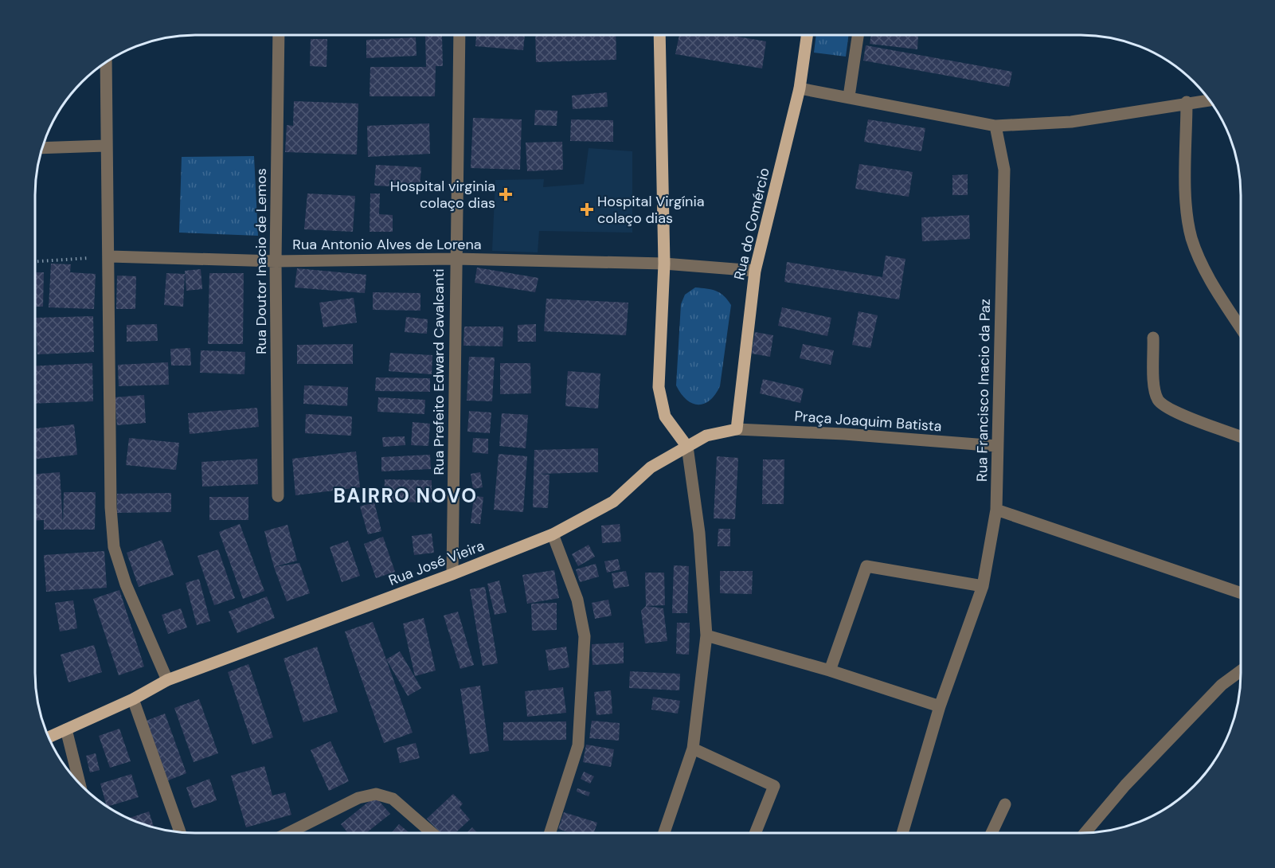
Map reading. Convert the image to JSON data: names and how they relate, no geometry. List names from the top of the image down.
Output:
{
  "streets": {
    "main road": ["Rua do Comércio", "Rua José Vieira"],
    "street": [
      "Rua Antonio Alves de Lorena",
      "Rua Doutor Inacio de Lemos",
      "Rua Prefeito Edward Cavalcanti",
      "Rua Francisco Inacio da Paz",
      "Praça Joaquim Batista"
    ]
  },
  "crossings": [
    ["Rua do Comércio", "Rua Antonio Alves de Lorena"],
    ["Rua do Comércio", "Praça Joaquim Batista"],
    ["Rua do Comércio", "Rua José Vieira"],
    ["Rua Antonio Alves de Lorena", "Rua Doutor Inacio de Lemos"],
    ["Rua Antonio Alves de Lorena", "Rua Prefeito Edward Cavalcanti"],
    ["Rua Prefeito Edward Cavalcanti", "Rua José Vieira"],
    ["Rua Francisco Inacio da Paz", "Praça Joaquim Batista"],
    ["Praça Joaquim Batista", "Rua José Vieira"]
  ],
  "districts": ["BAIRRO NOVO"],
  "places": {
    "health": ["Hospital virginia colaço dias", "Hospital Virgínia colaço dias"]
  }
}
